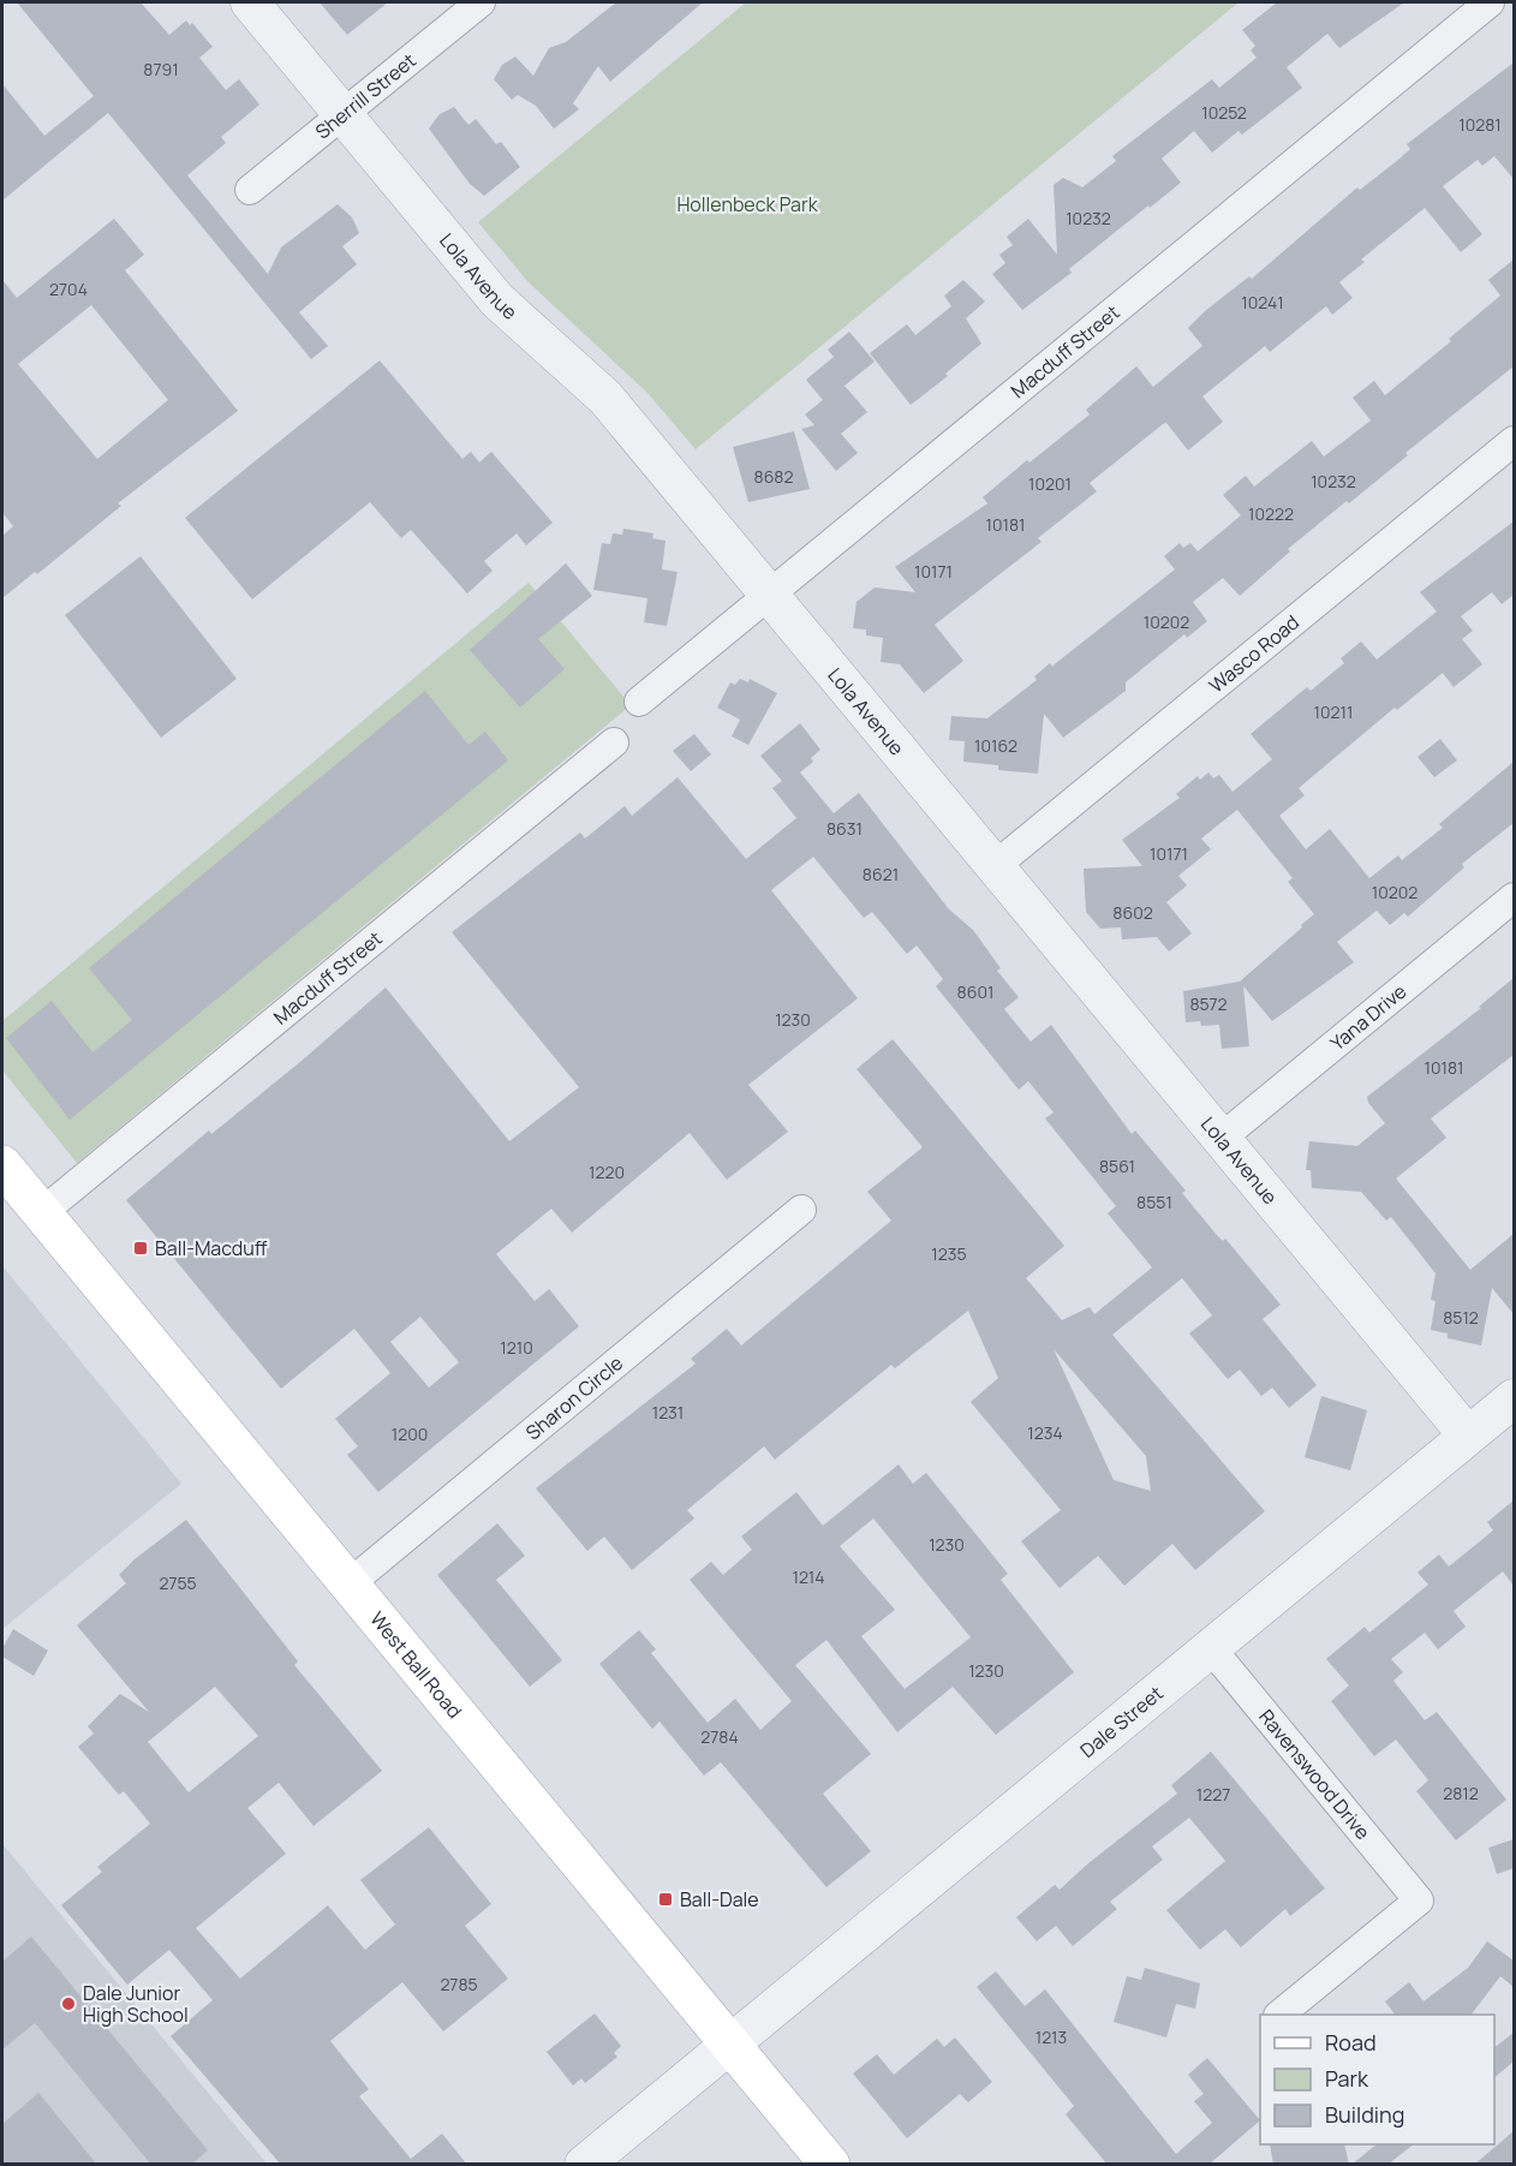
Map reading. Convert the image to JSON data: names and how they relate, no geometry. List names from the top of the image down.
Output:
{
  "streets": {
    "main road": ["West Ball Road"],
    "street": [
      "Sherrill Street",
      "Lola Avenue",
      "Macduff Street",
      "Wasco Road",
      "Yana Drive",
      "Sharon Circle",
      "Dale Street",
      "Ravenswood Drive"
    ]
  },
  "crossings": [
    ["Sherrill Street", "Lola Avenue"],
    ["Lola Avenue", "Macduff Street"],
    ["Lola Avenue", "Wasco Road"],
    ["Lola Avenue", "Yana Drive"],
    ["Lola Avenue", "Dale Street"],
    ["Macduff Street", "West Ball Road"],
    ["Sharon Circle", "West Ball Road"],
    ["West Ball Road", "Dale Street"],
    ["Dale Street", "Ravenswood Drive"]
  ],
  "parks": ["Hollenbeck Park"],
  "places": {
    "transit": ["Ball-Macduff", "Ball-Dale"],
    "other": ["Dale Junior High School"]
  },
  "house_numbers": [
    "8791",
    "10252",
    "10281",
    "10232",
    "2704",
    "10241",
    "8682",
    "10232",
    "10201",
    "10222",
    "10181",
    "10171",
    "10202",
    "10211",
    "10162",
    "8631",
    "10171",
    "8621",
    "10202",
    "8602",
    "8601",
    "8572",
    "1230",
    "10181",
    "8561",
    "1220",
    "8551",
    "1235",
    "8512",
    "1210",
    "1231",
    "1234",
    "1200",
    "1230",
    "1214",
    "2755",
    "1230",
    "2784",
    "2812",
    "1227",
    "2785",
    "1213"
  ],
  "legend": ["Road", "Park", "Building"]
}
